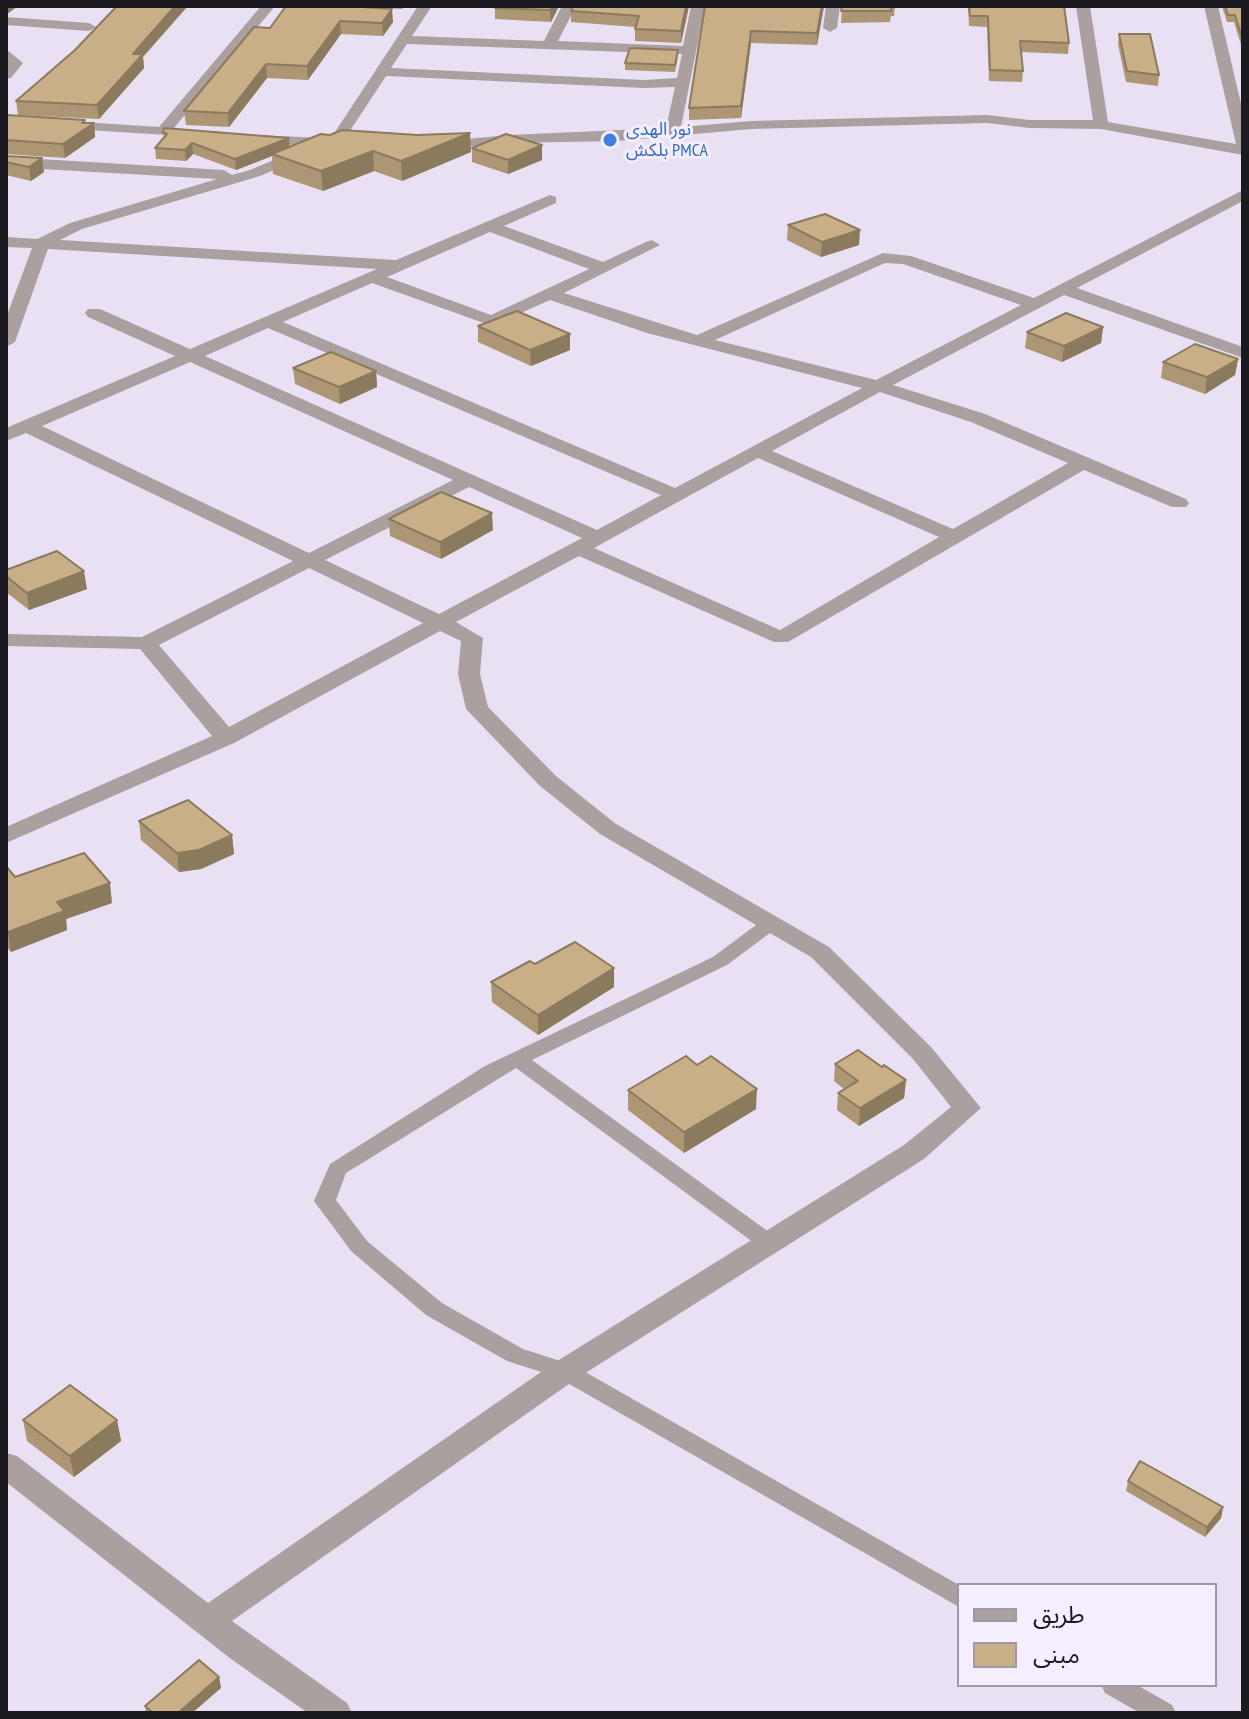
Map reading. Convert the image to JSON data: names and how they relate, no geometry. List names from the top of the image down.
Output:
{
  "places": ["نور الهدى بلكش PMCA"],
  "legend": ["طريق", "مبنى"]
}
